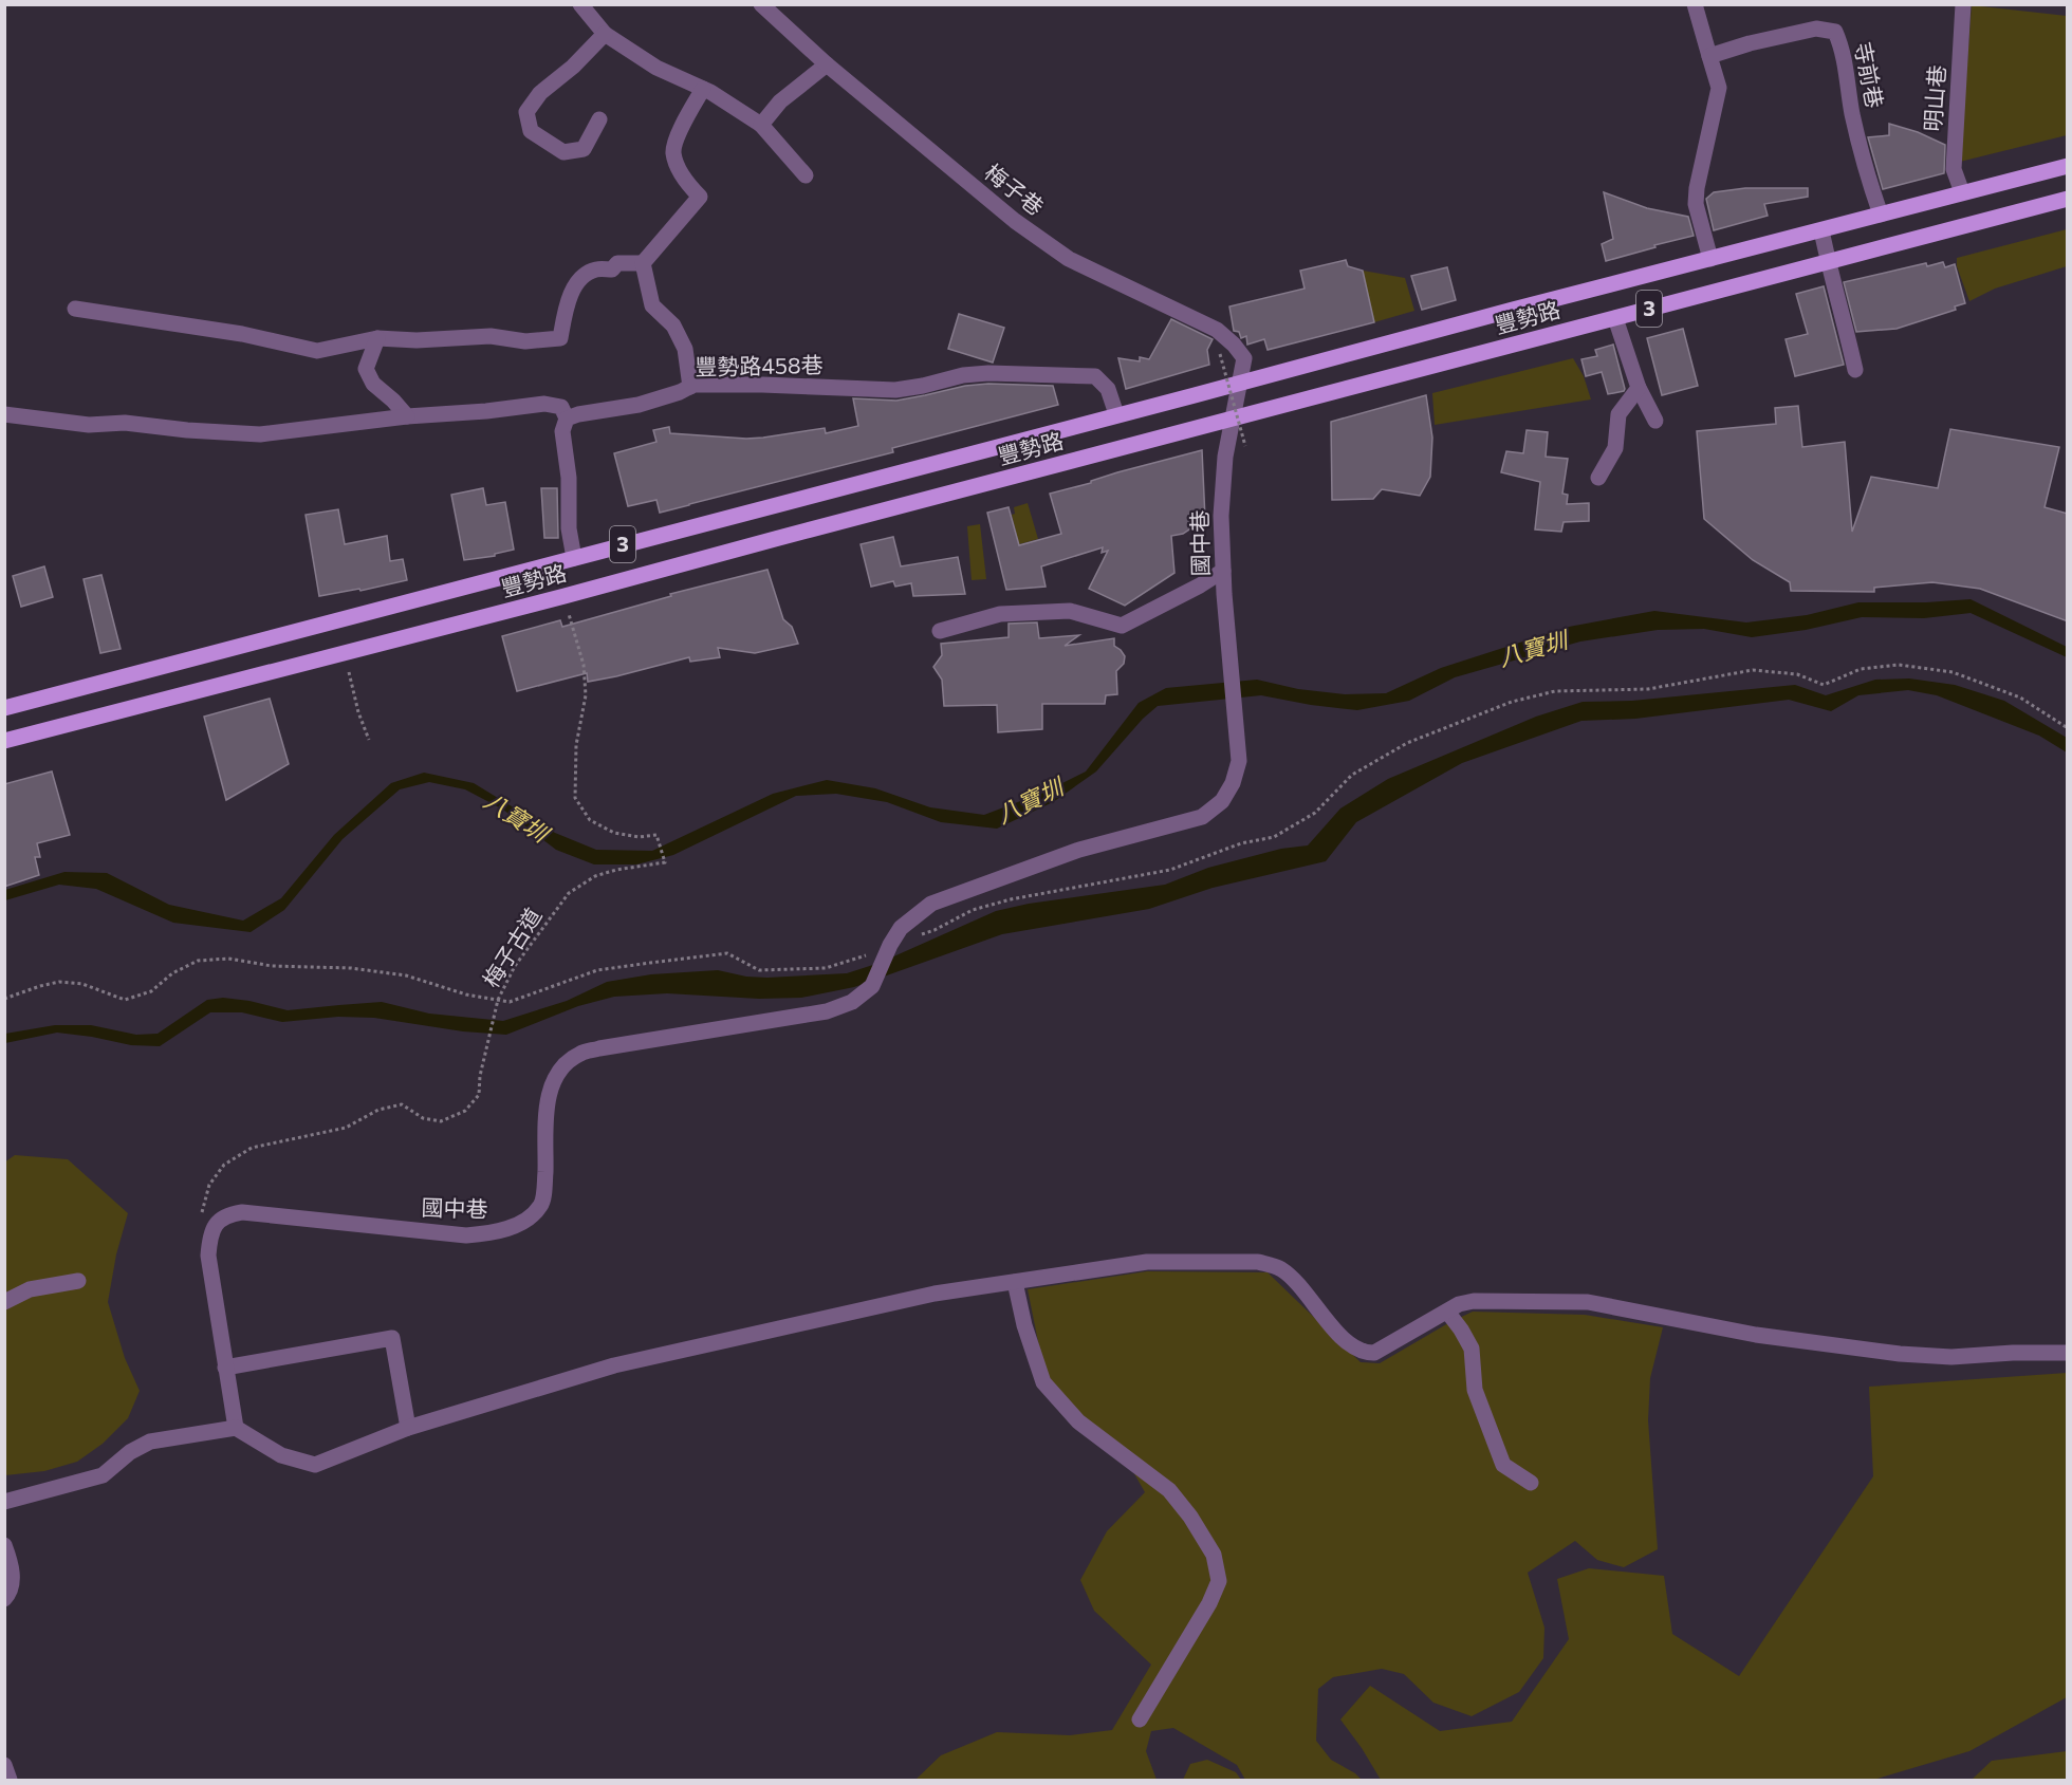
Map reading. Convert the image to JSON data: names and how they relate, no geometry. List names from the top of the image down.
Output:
{
  "streets": {
    "main road": ["3", "豐勢路"],
    "street": [
      "寺前巷",
      "明山巷",
      "梅子巷",
      "豐勢路458巷",
      "國中巷"
    ],
    "path": ["梅子古道"]
  },
  "crossings": [
    ["寺前巷", "豐勢路"],
    ["明山巷", "豐勢路"],
    ["梅子巷", "豐勢路"],
    ["梅子巷", "國中巷"],
    ["豐勢路", "豐勢路458巷"],
    ["豐勢路", "國中巷"],
    ["豐勢路", "梅子古道"],
    ["國中巷", "梅子古道"]
  ],
  "water": ["八寶圳"]
}
